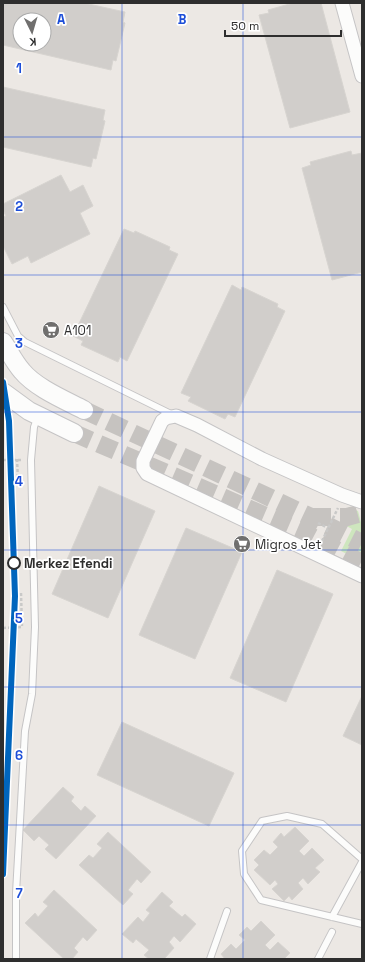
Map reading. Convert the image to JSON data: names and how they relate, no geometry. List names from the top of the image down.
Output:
{
  "places": {
    "supermarket": ["A101", "Migros Jet"],
    "other": ["Merkez Efendi"]
  },
  "scale_bar": "50 m",
  "north": "bottom",
  "grid": {
    "columns": ["A", "B"],
    "rows": [
      "1",
      "2",
      "3",
      "4",
      "5",
      "6",
      "7"
    ]
  }
}
